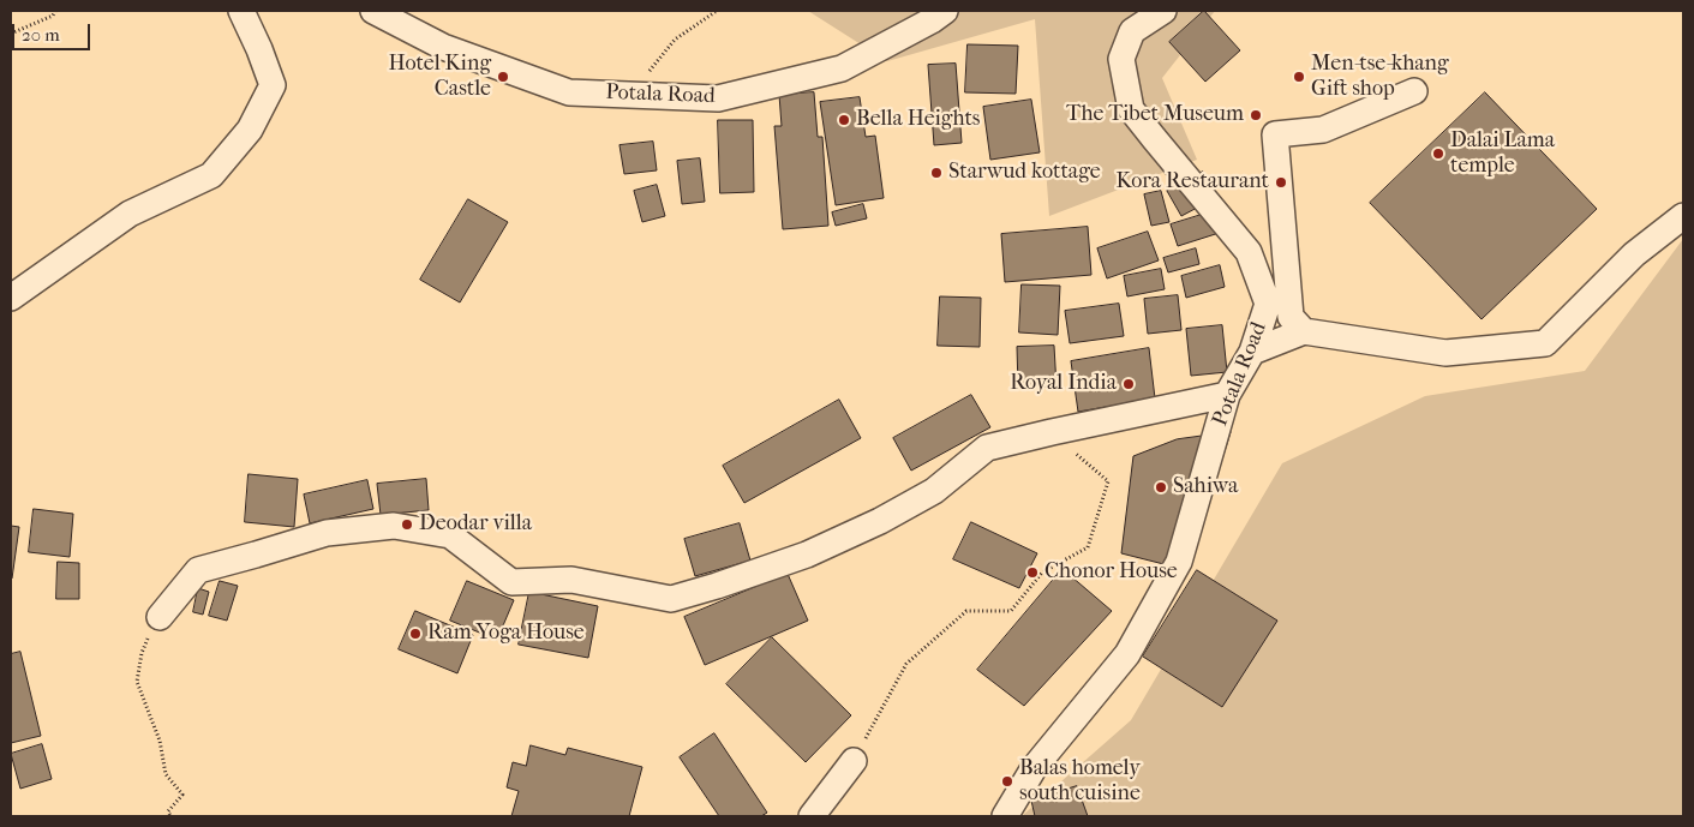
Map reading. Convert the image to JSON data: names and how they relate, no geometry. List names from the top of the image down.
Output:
{
  "streets": {
    "street": ["Potala Road"]
  },
  "places": [
    "Hotel King Castle",
    "Men-tse-khang Gift shop",
    "The Tibet Museum",
    "Bella Heights",
    "Dalai Lama temple",
    "Starwud kottage",
    "Kora Restaurant",
    "Royal India",
    "Sahiwa",
    "Deodar villa",
    "Chonor House",
    "Ram Yoga House",
    "Balas homely south cuisine"
  ],
  "scale_bar": "20 m"
}
